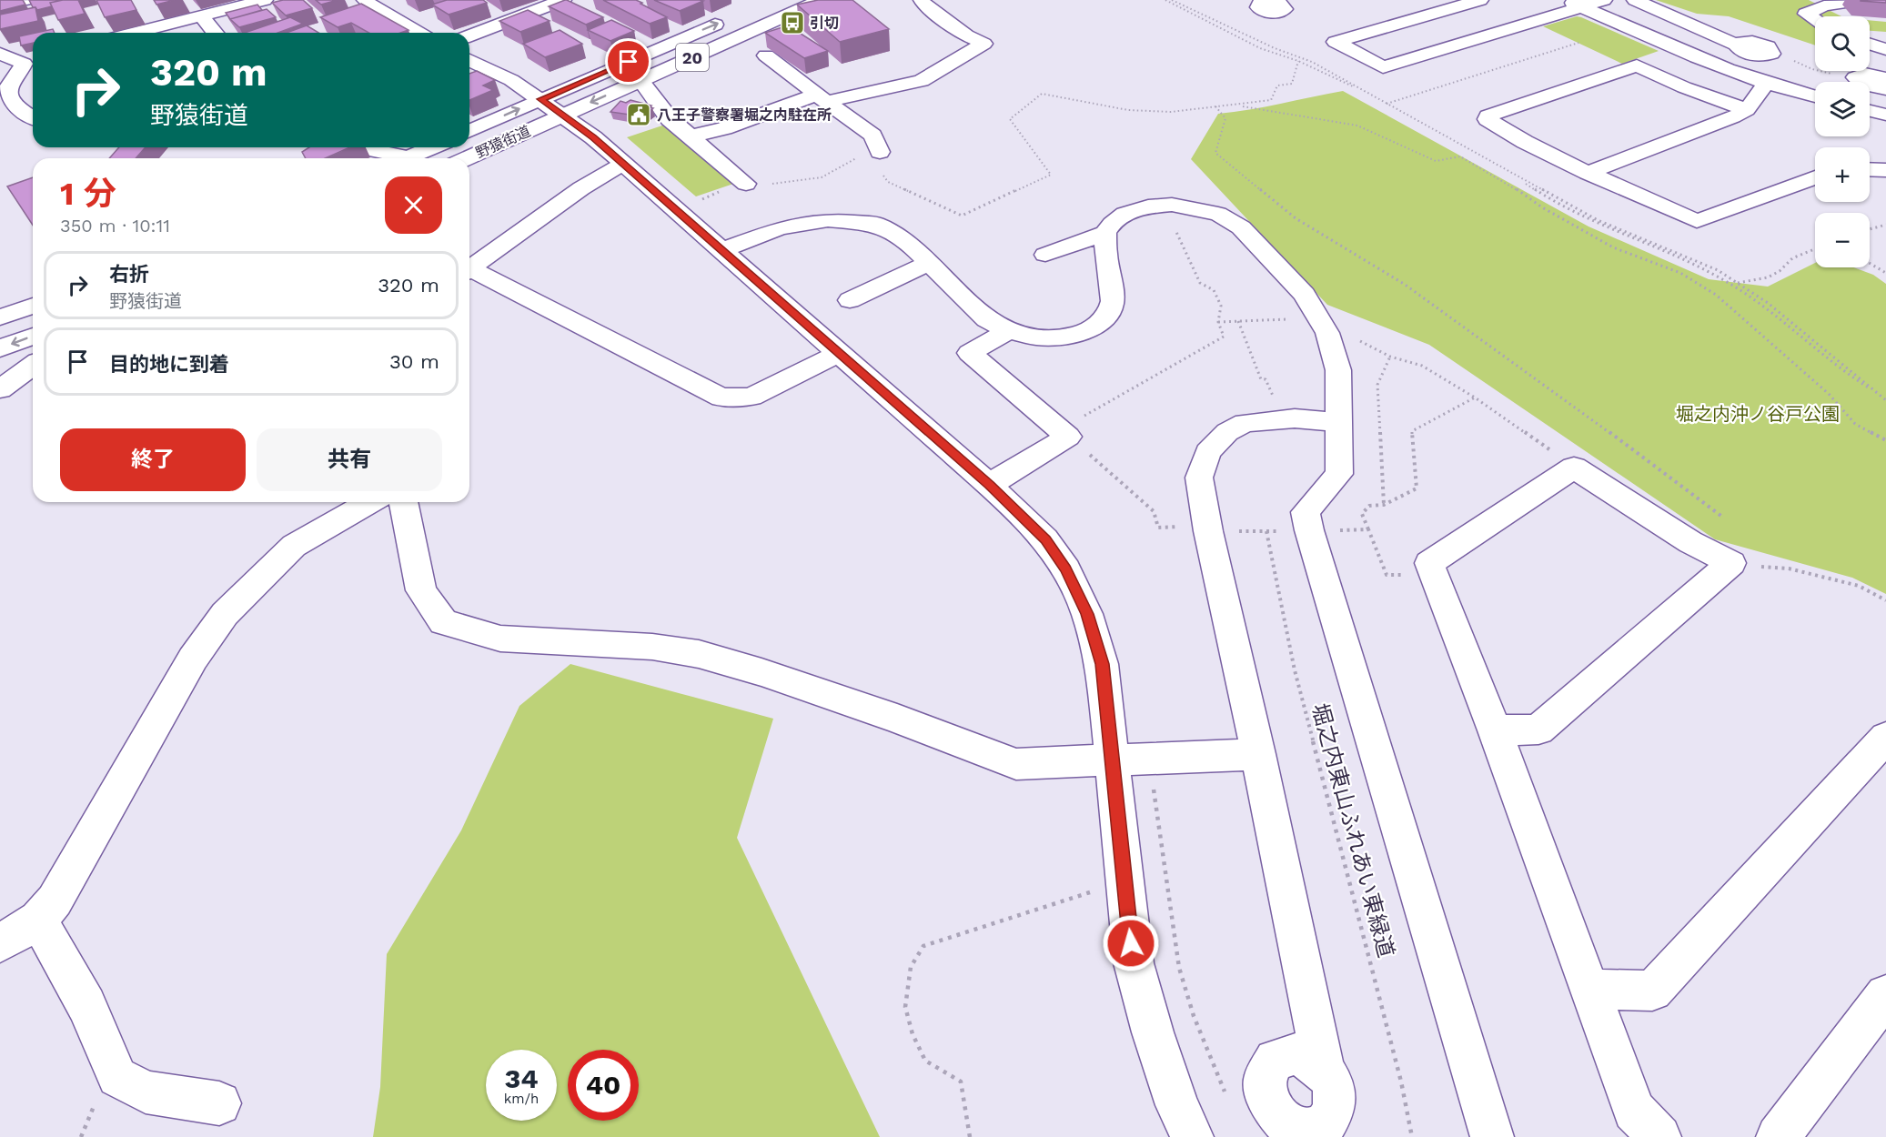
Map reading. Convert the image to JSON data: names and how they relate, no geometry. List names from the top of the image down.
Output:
{
  "streets": {
    "street": ["20", "野猿街道"],
    "path": ["堀之内東山ふれあい東緑道"]
  },
  "parks": ["堀之内沖ノ谷戸公園"],
  "places": {
    "bus stop": ["引切"],
    "public building": ["八王子警察署堀之内駐在所"]
  },
  "page": {
    "map_buttons": ["+", "−"],
    "turn": ["320 m", "野猿街道"],
    "heading": ["1 分", "350 m · 10:11"],
    "list": [
      {
        "name": "右折",
        "note": "野猿街道",
        "value": "320 m"
      },
      {
        "name": "目的地に到着",
        "value": "30 m"
      }
    ],
    "buttons": ["終了", "共有"],
    "speed": "34 km/h",
    "limit": "40"
  }
}
